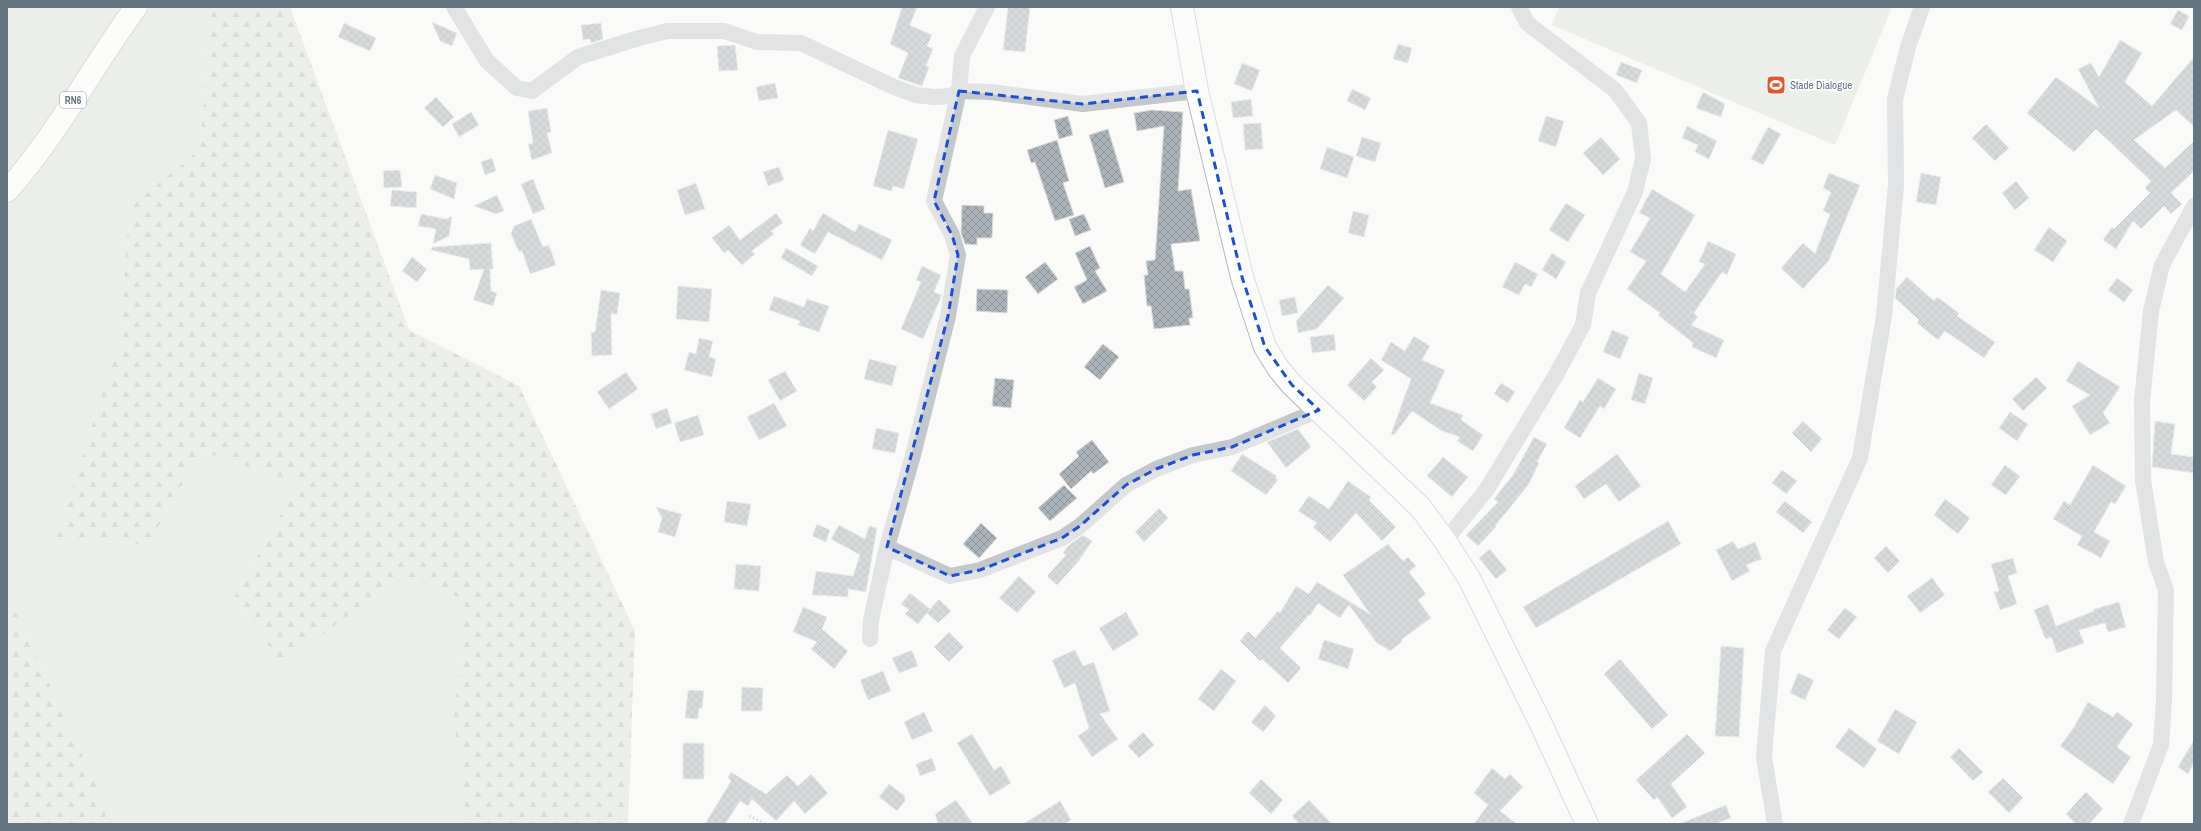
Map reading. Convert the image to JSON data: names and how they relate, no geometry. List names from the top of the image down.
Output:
{
  "streets": {
    "main road": ["RN6"]
  },
  "places": {
    "sports": ["Stade Dialogue"]
  }
}
